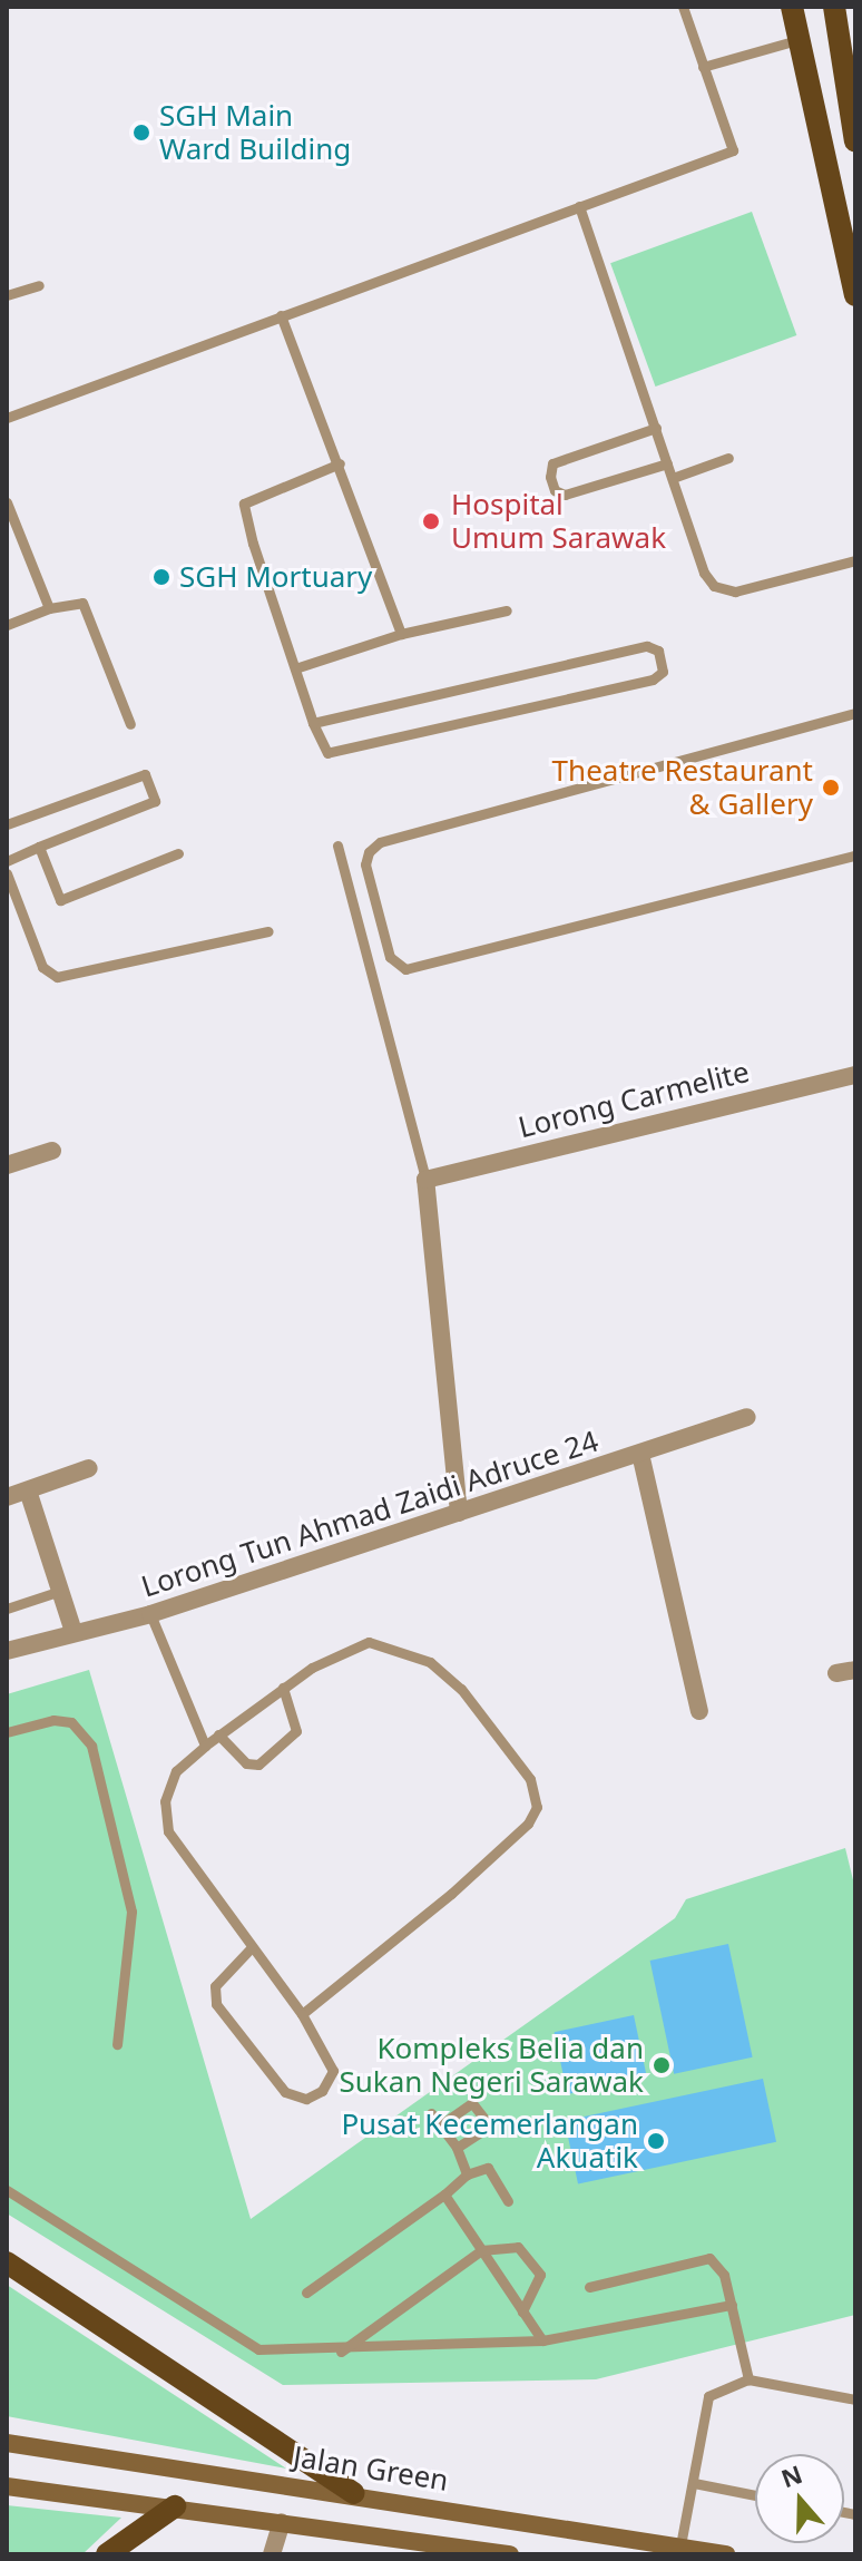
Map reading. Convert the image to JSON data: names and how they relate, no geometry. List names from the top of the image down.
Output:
{
  "streets": {
    "main road": ["Jalan Green"],
    "street": ["Lorong Carmelite", "Lorong Tun Ahmad Zaidi Adruce 24"]
  },
  "places": [
    "SGH Main Ward Building",
    "Hospital Umum Sarawak",
    "SGH Mortuary",
    "Theatre Restaurant & Gallery",
    "Kompleks Belia dan Sukan Negeri Sarawak",
    "Pusat Kecemerlangan Akuatik"
  ],
  "north": "top"
}
